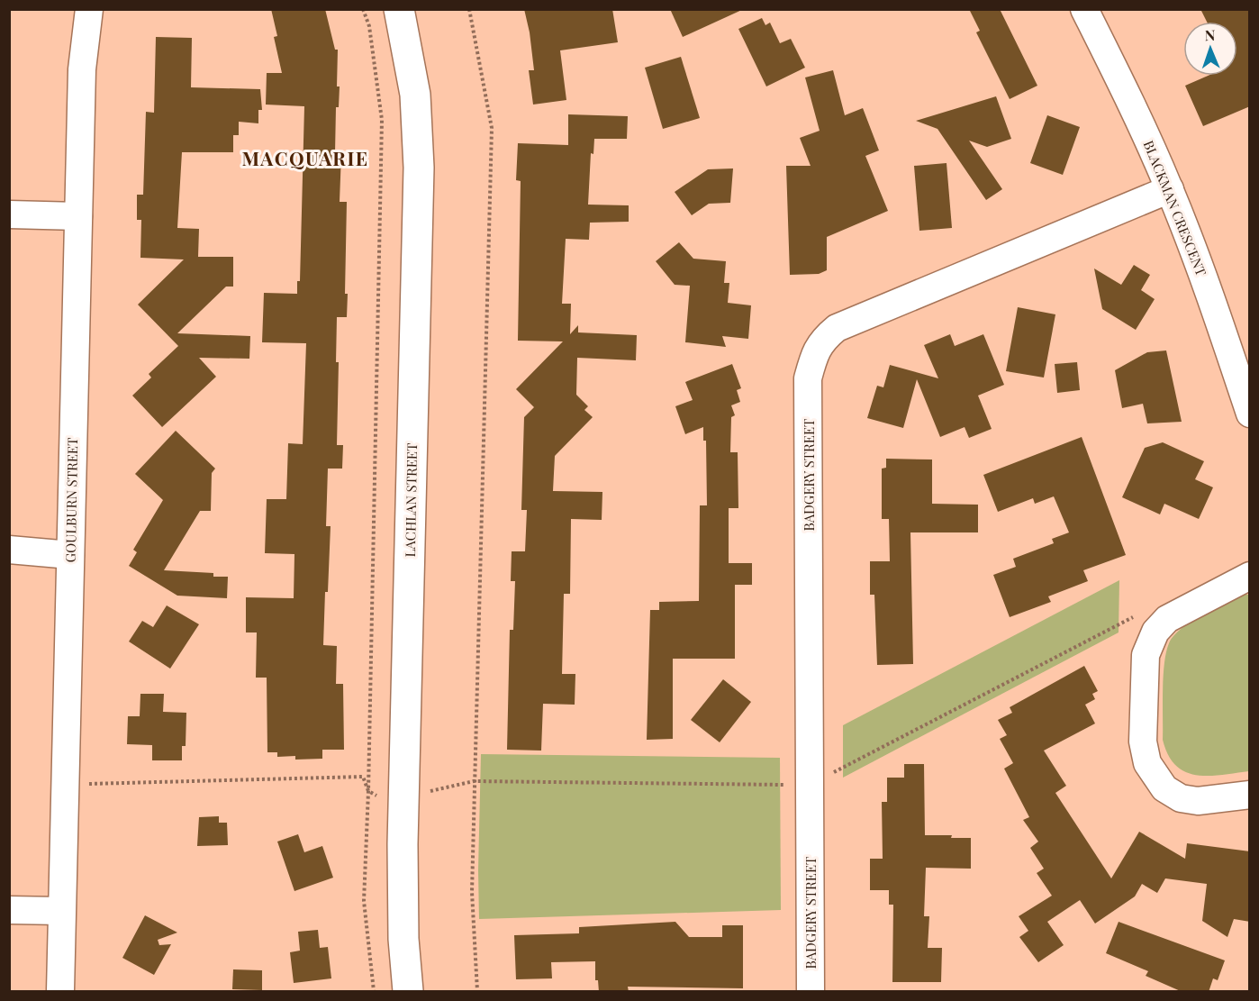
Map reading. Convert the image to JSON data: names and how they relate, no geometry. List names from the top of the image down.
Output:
{
  "streets": {
    "street": [
      "BLACKMAN CRESCENT",
      "BADGERY STREET",
      "GOULBURN STREET",
      "LACHLAN STREET"
    ]
  },
  "crossings": [
    ["BLACKMAN CRESCENT", "BADGERY STREET"]
  ],
  "districts": ["MACQUARIE"],
  "north": "top"
}
